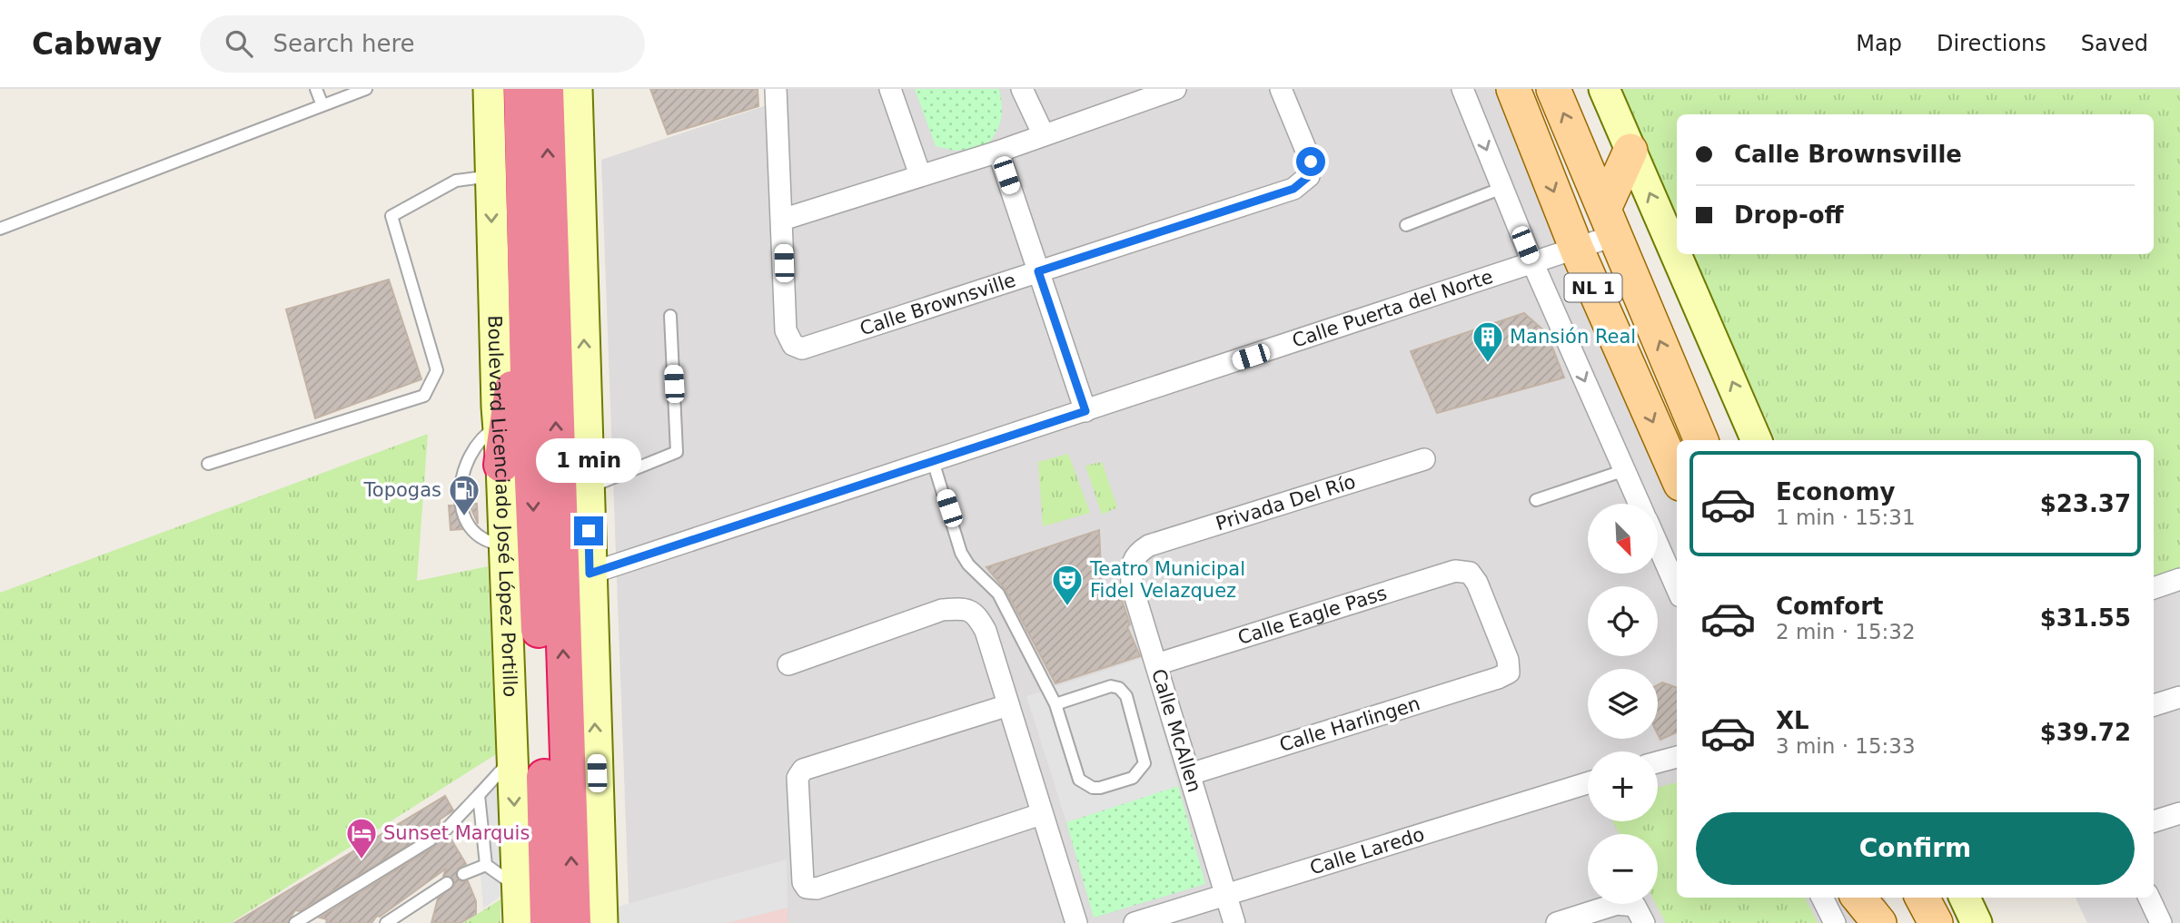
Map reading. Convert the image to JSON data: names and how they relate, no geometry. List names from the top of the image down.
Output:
{
  "streets": {
    "highway": ["Boulevard Licenciado José López Portillo"],
    "main road": ["NL 1"],
    "street": [
      "Calle Brownsville",
      "Calle Puerta del Norte",
      "Privada Del Río",
      "Calle Eagle Pass",
      "Calle Harlingen",
      "Calle McAllen",
      "Calle Laredo"
    ]
  },
  "crossings": [
    ["NL 1", "Calle Puerta del Norte"],
    ["Privada Del Río", "Calle McAllen"],
    ["Calle Eagle Pass", "Calle Harlingen"],
    ["Calle Eagle Pass", "Calle McAllen"],
    ["Calle Harlingen", "Calle McAllen"],
    ["Calle McAllen", "Calle Laredo"]
  ],
  "places": {
    "building": ["Mansión Real"],
    "fuel station": ["Topogas"],
    "theatre": ["Teatro Municipal Fidel Velazquez"],
    "hotel": ["Sunset Marquis"]
  },
  "north": "bottom right",
  "page": {
    "header": "Cabway",
    "search": "Search here",
    "nav": ["Map", "Directions", "Saved"],
    "banner": ["Calle Brownsville", "Drop-off"],
    "bubble": "1 min",
    "list": [
      {
        "name": "Economy",
        "note": "1 min · 15:31",
        "value": "$23.37"
      },
      {
        "name": "Comfort",
        "note": "2 min · 15:32",
        "value": "$31.55"
      },
      {
        "name": "XL",
        "note": "3 min · 15:33",
        "value": "$39.72"
      }
    ],
    "map_buttons": ["+", "−"],
    "buttons": "Confirm"
  }
}
